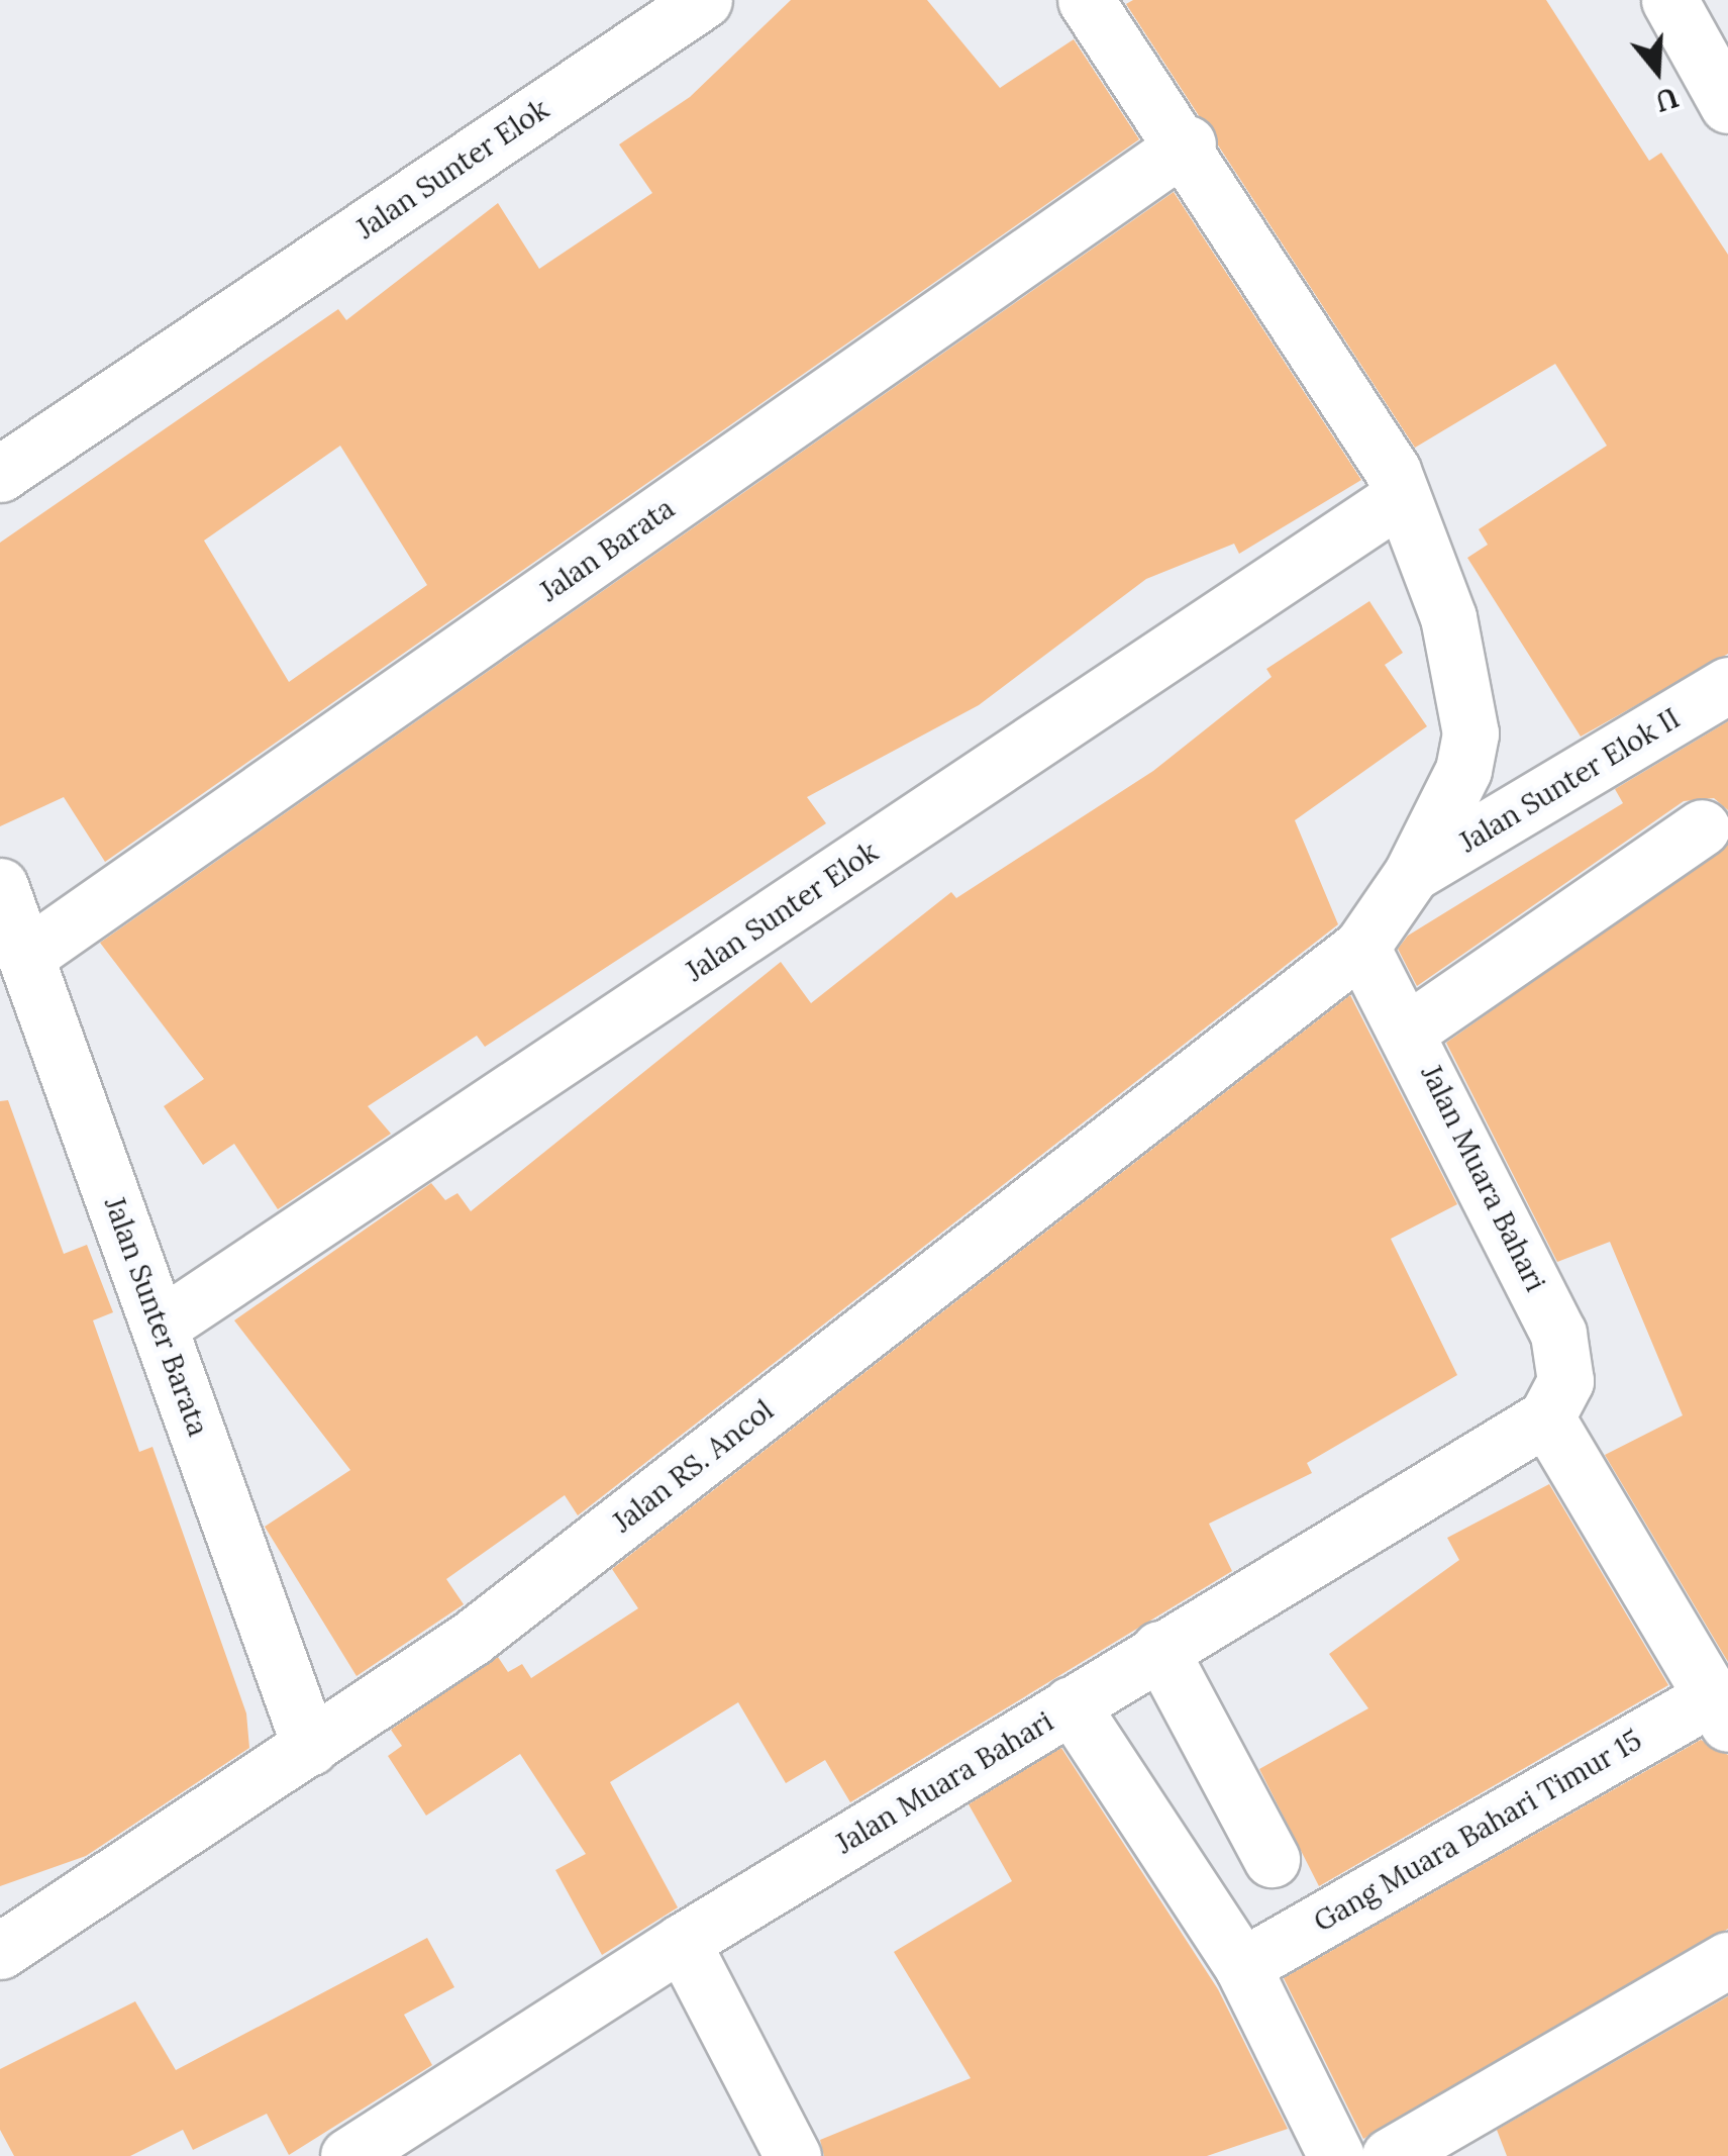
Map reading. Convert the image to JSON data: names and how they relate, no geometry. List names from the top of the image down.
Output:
{
  "streets": {
    "street": [
      "Jalan Sunter Elok",
      "Jalan Barata",
      "Jalan Sunter Elok II",
      "Jalan Muara Bahari",
      "Jalan Sunter Barata",
      "Jalan RS. Ancol",
      "Gang Muara Bahari Timur 15"
    ]
  },
  "crossings": [
    ["Jalan Sunter Elok", "Jalan Sunter Barata"],
    ["Jalan Barata", "Jalan Sunter Barata"],
    ["Jalan Muara Bahari", "Jalan RS. Ancol"],
    ["Jalan Sunter Barata", "Jalan RS. Ancol"]
  ],
  "north": "bottom"
}
